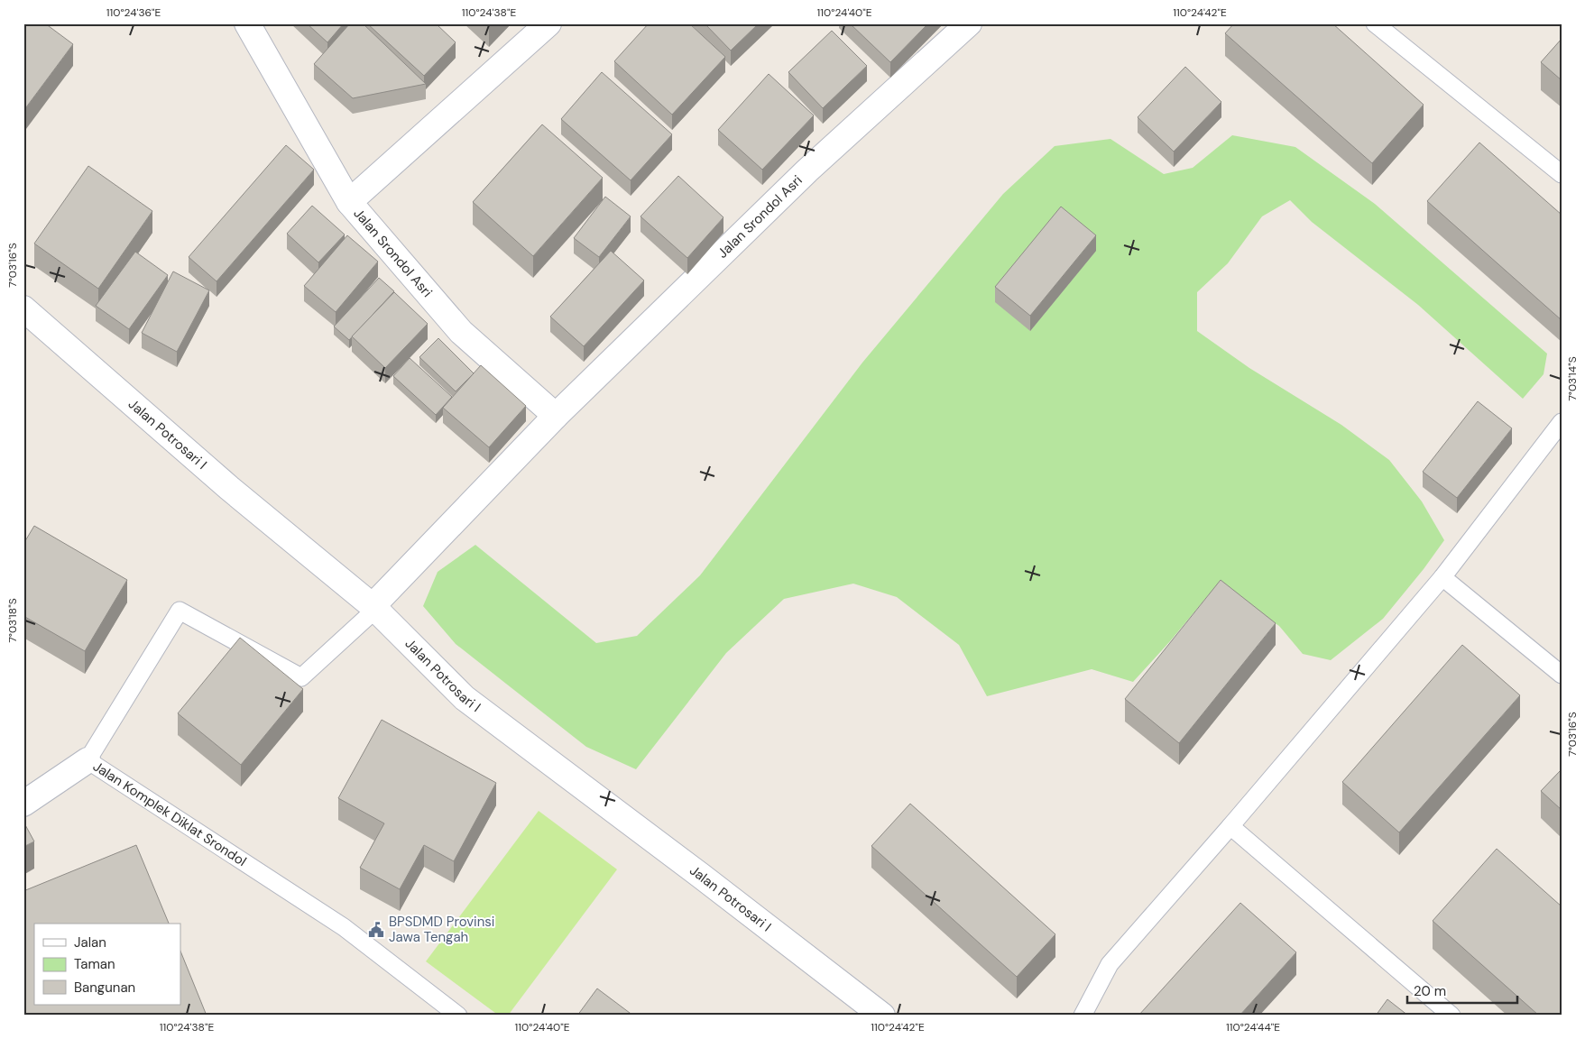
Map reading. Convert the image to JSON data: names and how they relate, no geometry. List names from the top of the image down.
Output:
{
  "streets": {
    "street": ["Jalan Srondol Asri", "Jalan Potrosari I"],
    "lane": ["Jalan Komplek Diklat Srondol"]
  },
  "crossings": [
    ["Jalan Srondol Asri", "Jalan Potrosari I"],
    ["Jalan Srondol Asri", "Jalan Komplek Diklat Srondol"],
    ["Jalan Potrosari I", "Jalan Komplek Diklat Srondol"]
  ],
  "places": {
    "public building": ["BPSDMD Provinsi Jawa Tengah"]
  },
  "legend": ["Jalan", "Taman", "Bangunan"],
  "scale_bar": "20 m",
  "coordinates": [
    "110°24'36\"E",
    "110°24'38\"E",
    "110°24'40\"E",
    "110°24'42\"E",
    "7°03'16\"S",
    "7°03'14\"S",
    "7°03'18\"S",
    "110°24'44\"E"
  ]
}
